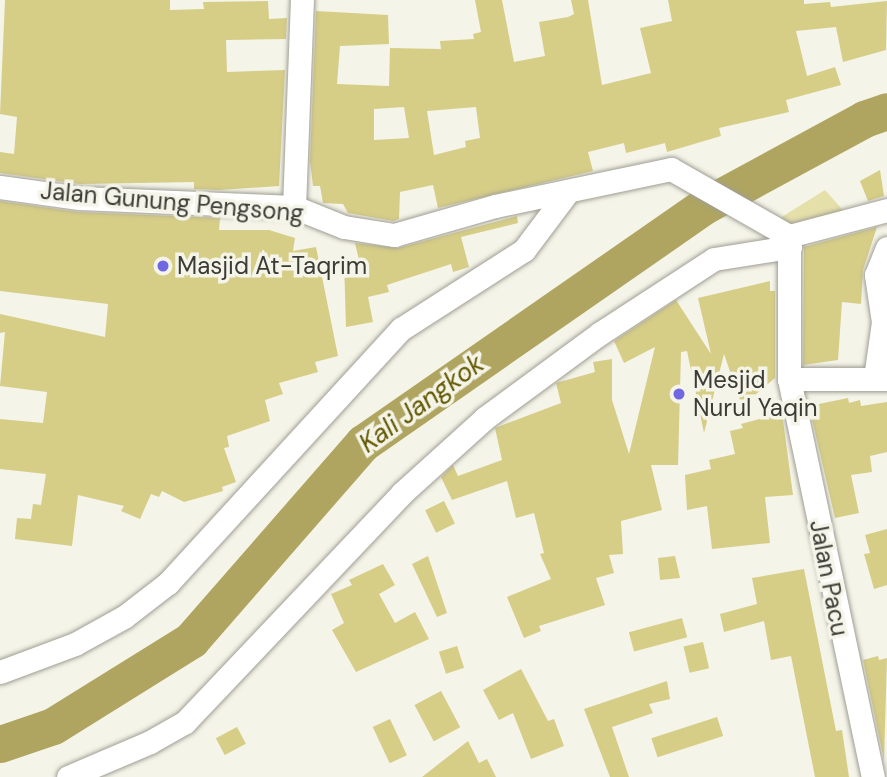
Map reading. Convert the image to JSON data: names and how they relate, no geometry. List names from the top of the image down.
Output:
{
  "streets": {
    "street": ["Jalan Gunung Pengsong", "Jalan Pacu"]
  },
  "crossings": [
    ["Jalan Gunung Pengsong", "Jalan Pacu"]
  ],
  "water": ["Kali Jangkok"],
  "places": ["Masjid At-Taqrim", "Mesjid Nurul Yaqin"]
}
